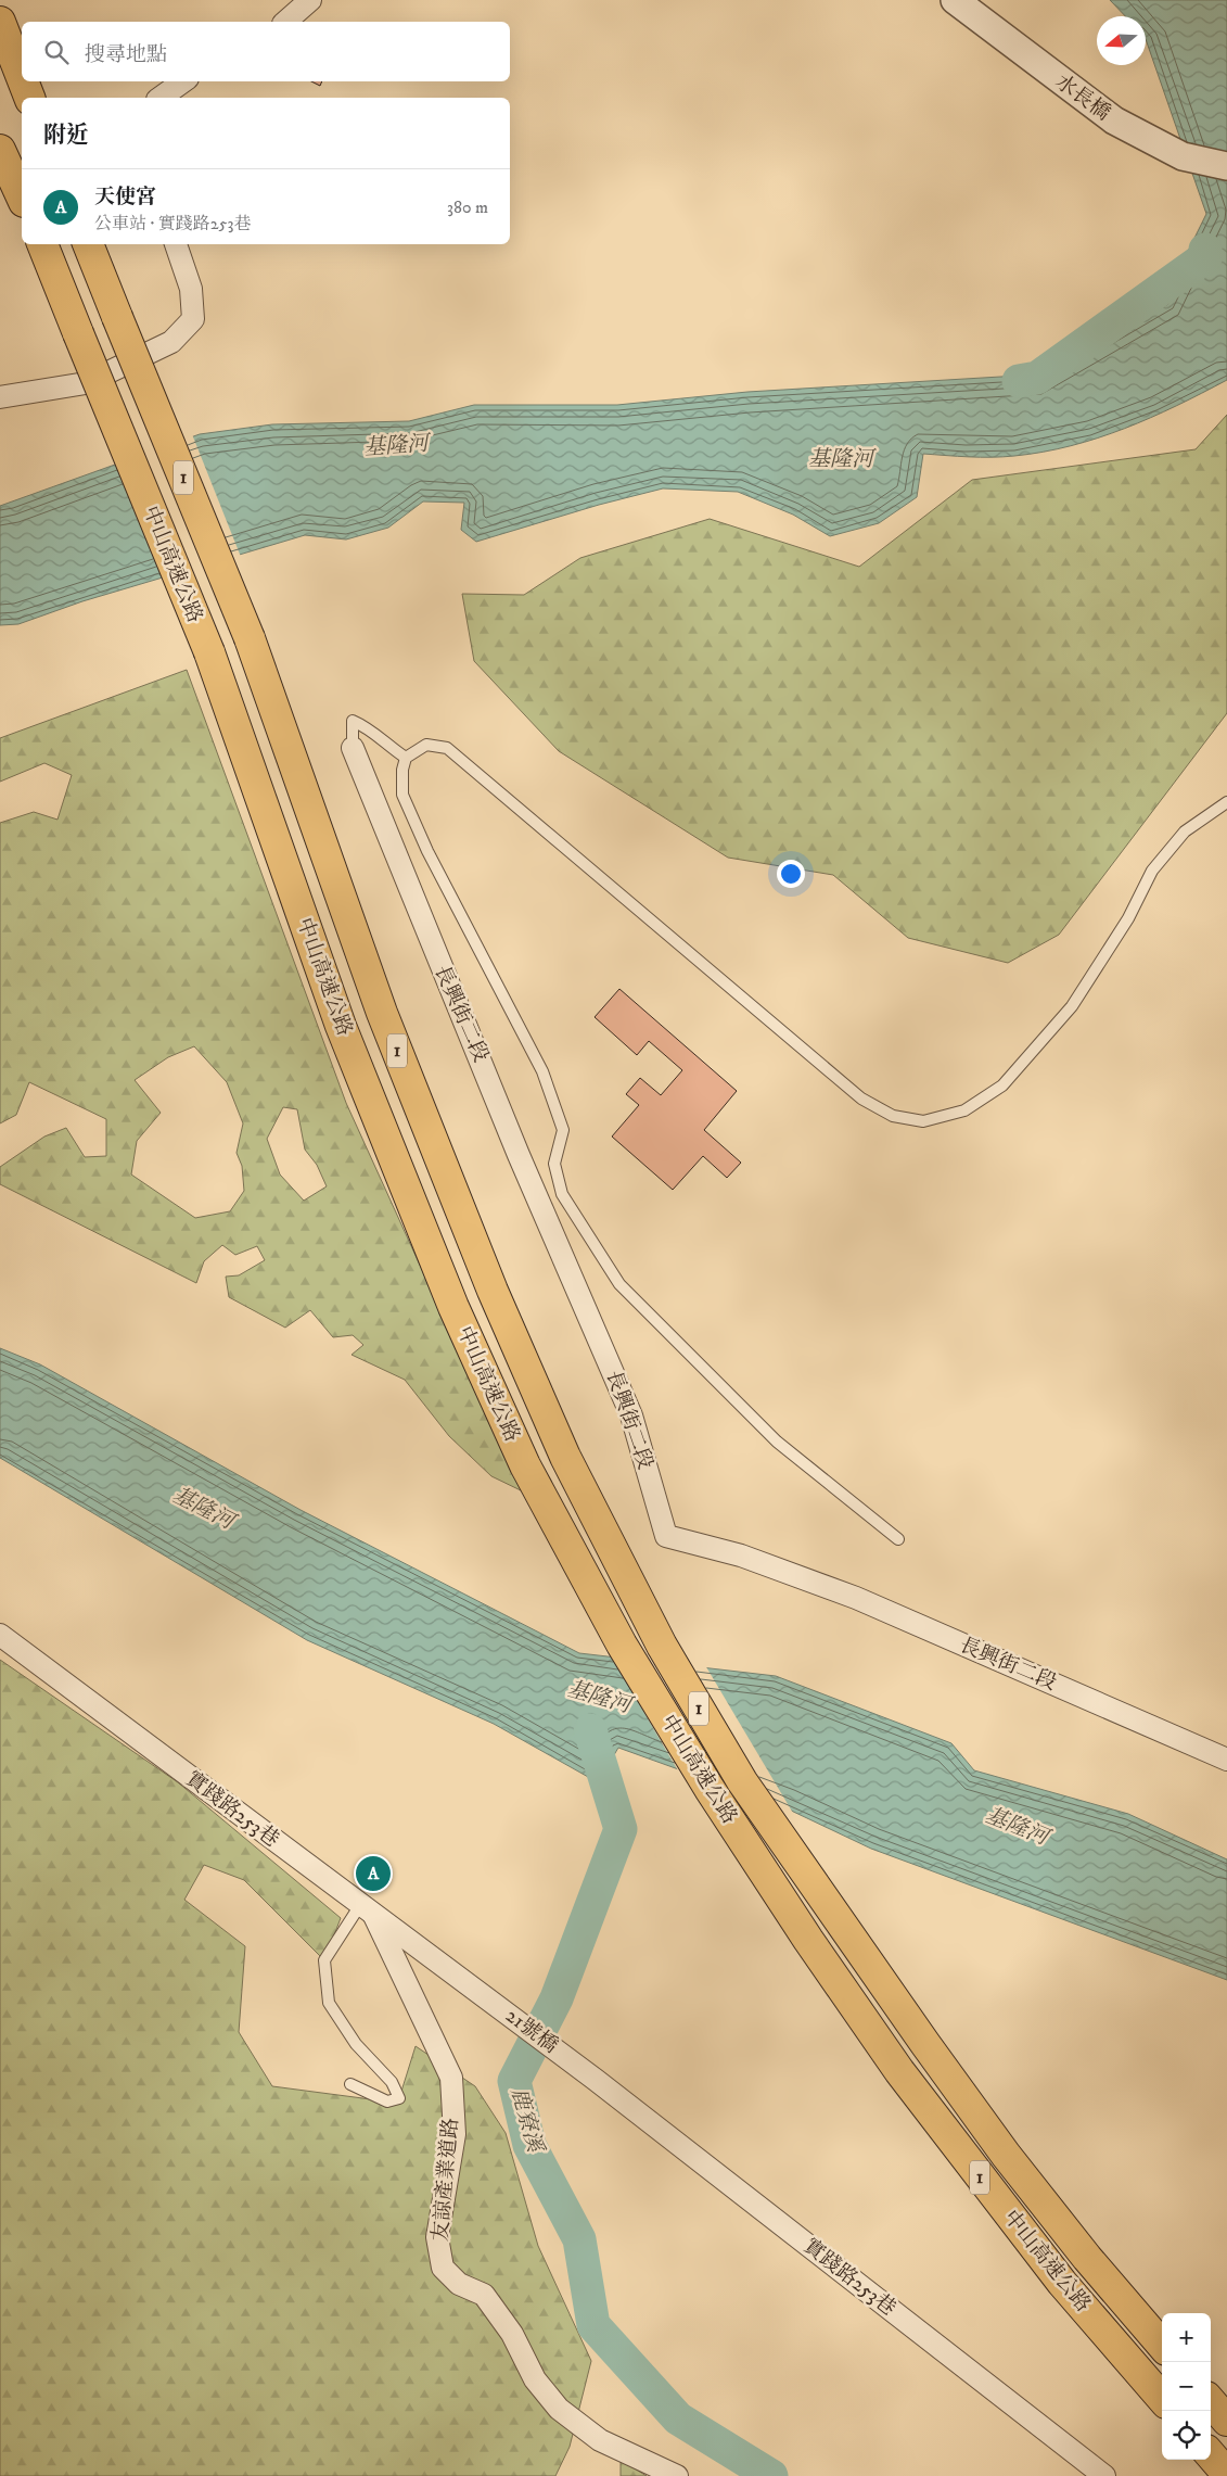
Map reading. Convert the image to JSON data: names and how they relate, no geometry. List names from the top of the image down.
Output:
{
  "streets": {
    "highway": ["1", "中山高速公路"],
    "street": [
      "水長橋",
      "長興街二段",
      "實踐路253巷",
      "21號橋",
      "友諒產業道路"
    ]
  },
  "crossings": [
    ["實踐路253巷", "21號橋"],
    ["實踐路253巷", "友諒產業道路"]
  ],
  "water": ["基隆河", "鹿寮溪"],
  "north": "left",
  "page": {
    "search": "搜尋地點",
    "heading": "附近",
    "list": [
      {
        "mark": "A",
        "name": "天使宮",
        "note": "公車站 · 實踐路253巷",
        "value": "380 m"
      }
    ],
    "pins": "A",
    "map_buttons": ["+", "−"]
  }
}
